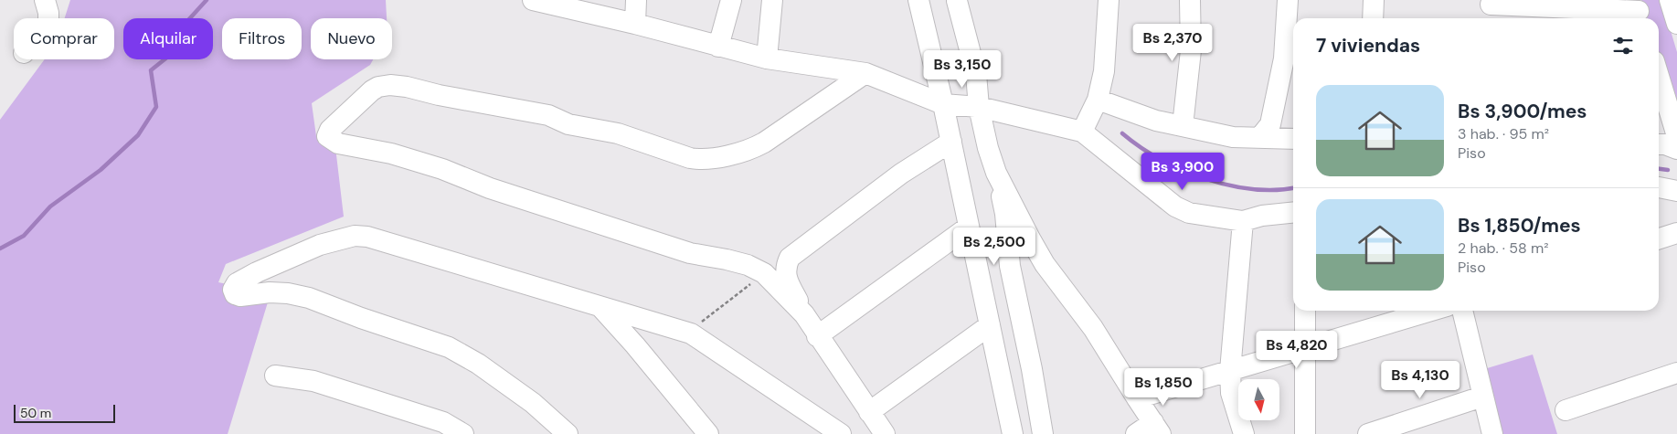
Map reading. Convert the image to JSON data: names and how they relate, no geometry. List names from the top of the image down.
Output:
{
  "scale_bar": "50 m",
  "north": "bottom",
  "page": {
    "chip": [
      "Comprar",
      "Alquilar",
      "Filtros",
      "Nuevo"
    ],
    "heading": "7 viviendas",
    "price": [
      "Bs 2,370",
      "Bs 3,150",
      "Bs 3,900",
      "Bs 2,500",
      "Bs 4,820",
      "Bs 4,130",
      "Bs 1,850"
    ],
    "list": [
      {
        "name": "Bs 3,900/mes",
        "note": "3 hab. · 95 m² · Piso"
      },
      {
        "name": "Bs 1,850/mes",
        "note": "2 hab. · 58 m² · Piso"
      }
    ],
    "scale": "50 m"
  }
}
